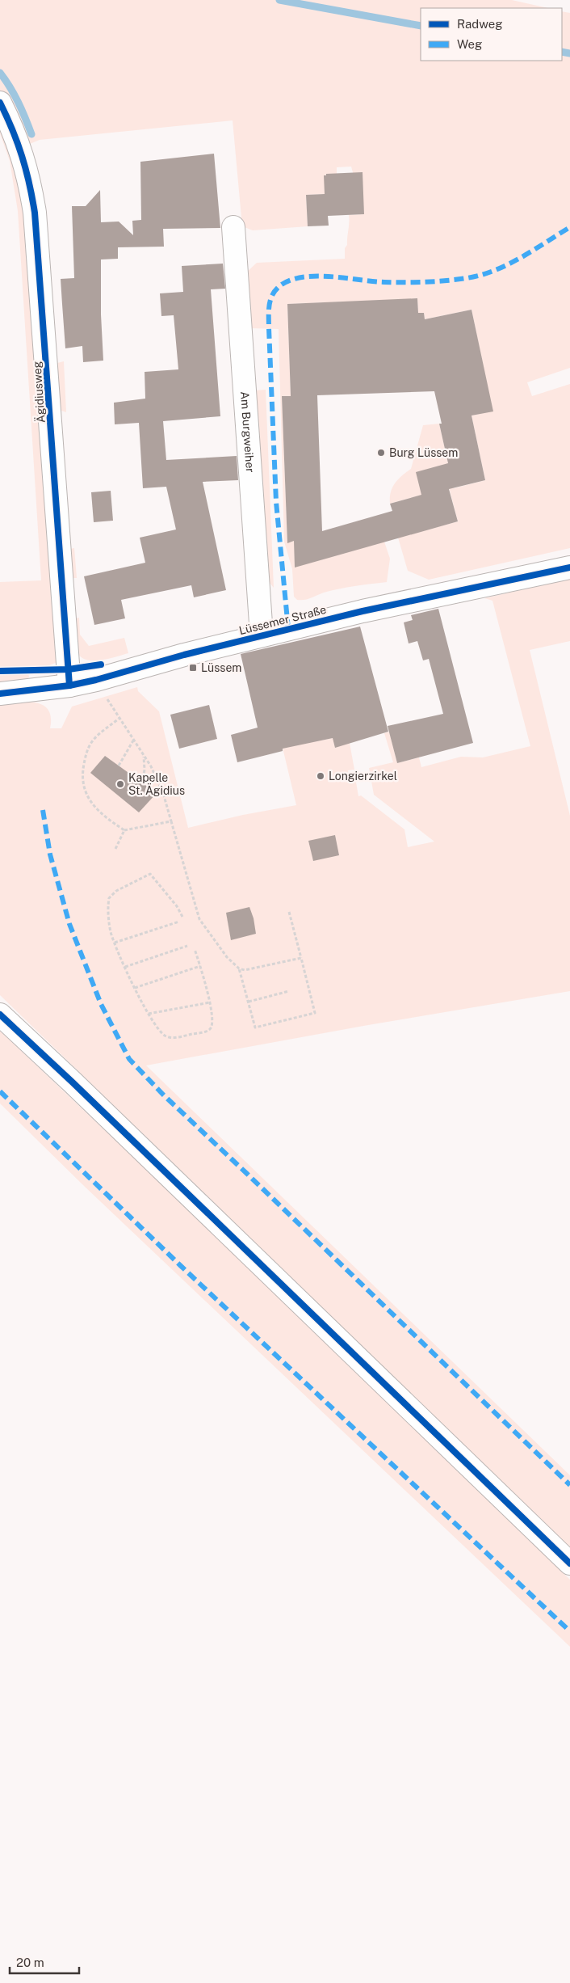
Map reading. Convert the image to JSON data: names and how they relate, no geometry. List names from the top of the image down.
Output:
{
  "streets": {
    "street": ["Ägidiusweg", "Am Burgweiher", "Lüssemer Straße"]
  },
  "crossings": [
    ["Ägidiusweg", "Lüssemer Straße"],
    ["Am Burgweiher", "Lüssemer Straße"]
  ],
  "places": {
    "other": ["Burg Lüssem", "Longierzirkel", "Kapelle St. Ägidius"],
    "transit": ["Lüssem"]
  },
  "legend": ["Radweg", "Weg"],
  "scale_bar": "20 m"
}
